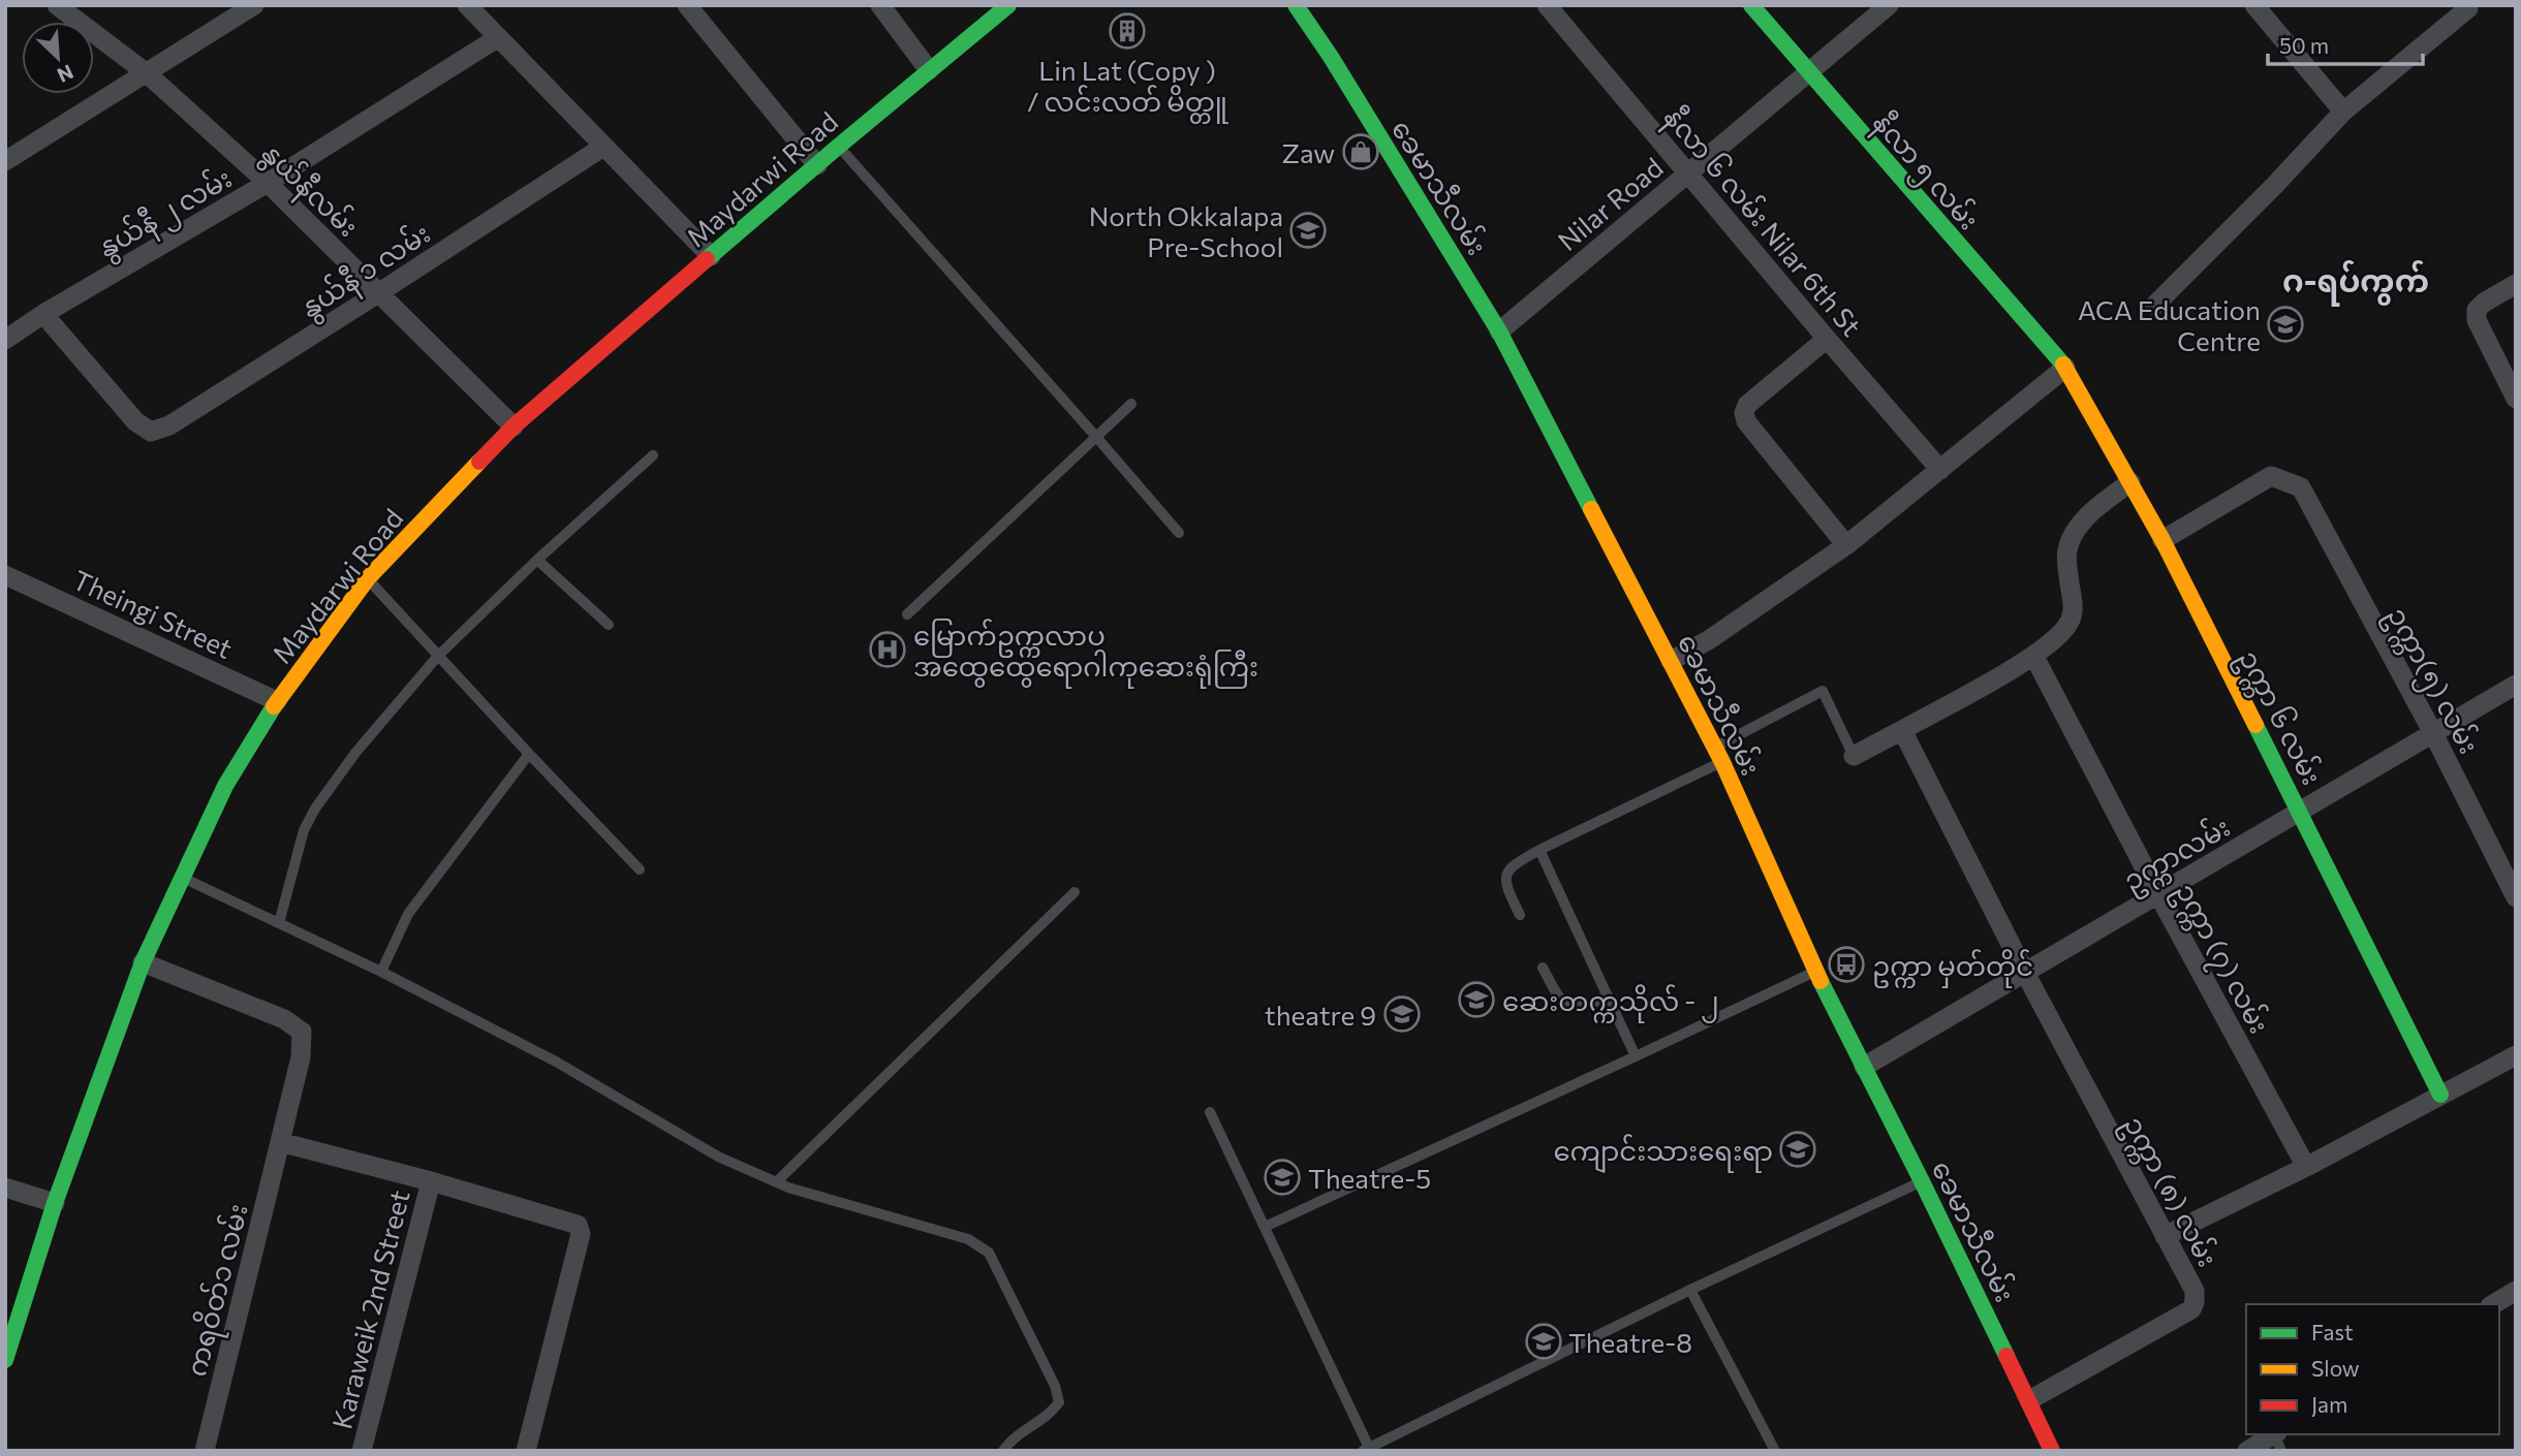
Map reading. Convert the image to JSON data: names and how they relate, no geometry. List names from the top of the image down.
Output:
{
  "streets": {
    "street": [
      "နီလာ ၅ လမ်း",
      "Maydarwi Road",
      "ခေမာသီလမ်း",
      "နွယ်နီလမ်း",
      "Nilar Road",
      "နွယ်နီ ၂ လမ်း",
      "နီလာ ၆ လမ်း Nilar 6th St",
      "နွယ်နီ ၁ လမ်း",
      "Theingi Street",
      "ဥက္ကာ(၅) လမ်း",
      "ဥက္ကာ ၆ လမ်း",
      "ဥက္ကာလမ်း",
      "ဥက္ကာ (၇) လမ်း",
      "ဥက္ကာ (၈) လမ်း",
      "ကရဝိတ်၁ လမ်း",
      "Karaweik 2nd Street"
    ]
  },
  "crossings": [
    ["နီလာ ၅ လမ်း", "Nilar Road"],
    ["နီလာ ၅ လမ်း", "ဥက္ကာ ၆ လမ်း"],
    ["Maydarwi Road", "နွယ်နီလမ်း"],
    ["Maydarwi Road", "Theingi Street"],
    ["Maydarwi Road", "ကရဝိတ်၁ လမ်း"],
    ["ခေမာသီလမ်း", "Nilar Road"],
    ["ခေမာသီလမ်း", "ဥက္ကာလမ်း"],
    ["ခေမာသီလမ်း", "ဥက္ကာ (၈) လမ်း"],
    ["နွယ်နီလမ်း", "နွယ်နီ ၂ လမ်း"],
    ["နွယ်နီလမ်း", "နွယ်နီ ၁ လမ်း"],
    ["Nilar Road", "နီလာ ၆ လမ်း Nilar 6th St"],
    ["နွယ်နီ ၂ လမ်း", "နွယ်နီ ၁ လမ်း"],
    ["ဥက္ကာ(၅) လမ်း", "ဥက္ကာ ၆ လမ်း"],
    ["ဥက္ကာ(၅) လမ်း", "ဥက္ကာလမ်း"],
    ["ဥက္ကာ ၆ လမ်း", "ဥက္ကာလမ်း"],
    ["ဥက္ကာလမ်း", "ဥက္ကာ (၇) လမ်း"],
    ["ဥက္ကာလမ်း", "ဥက္ကာ (၈) လမ်း"]
  ],
  "districts": ["ဂ-ရပ်ကွက်"],
  "places": {
    "building": ["Lin Lat (Copy ) / လင်းလတ် မိတ္တူ"],
    "shop": ["Zaw"],
    "school or university": [
      "North Okkalapa Pre-School",
      "ACA Education Centre",
      "ဆေးတက္ကသိုလ် - ၂",
      "theatre 9",
      "ကျောင်းသားရေးရာ",
      "Theatre-5",
      "Theatre-8"
    ],
    "hospital": ["မြောက်ဥက္ကလာပ အထွေထွေရောဂါကုဆေးရုံကြီး"],
    "bus stop": ["ဥက္ကာ မှတ်တိုင်"]
  },
  "legend": ["Fast", "Slow", "Jam"],
  "scale_bar": "50 m",
  "north": "bottom right"
}
